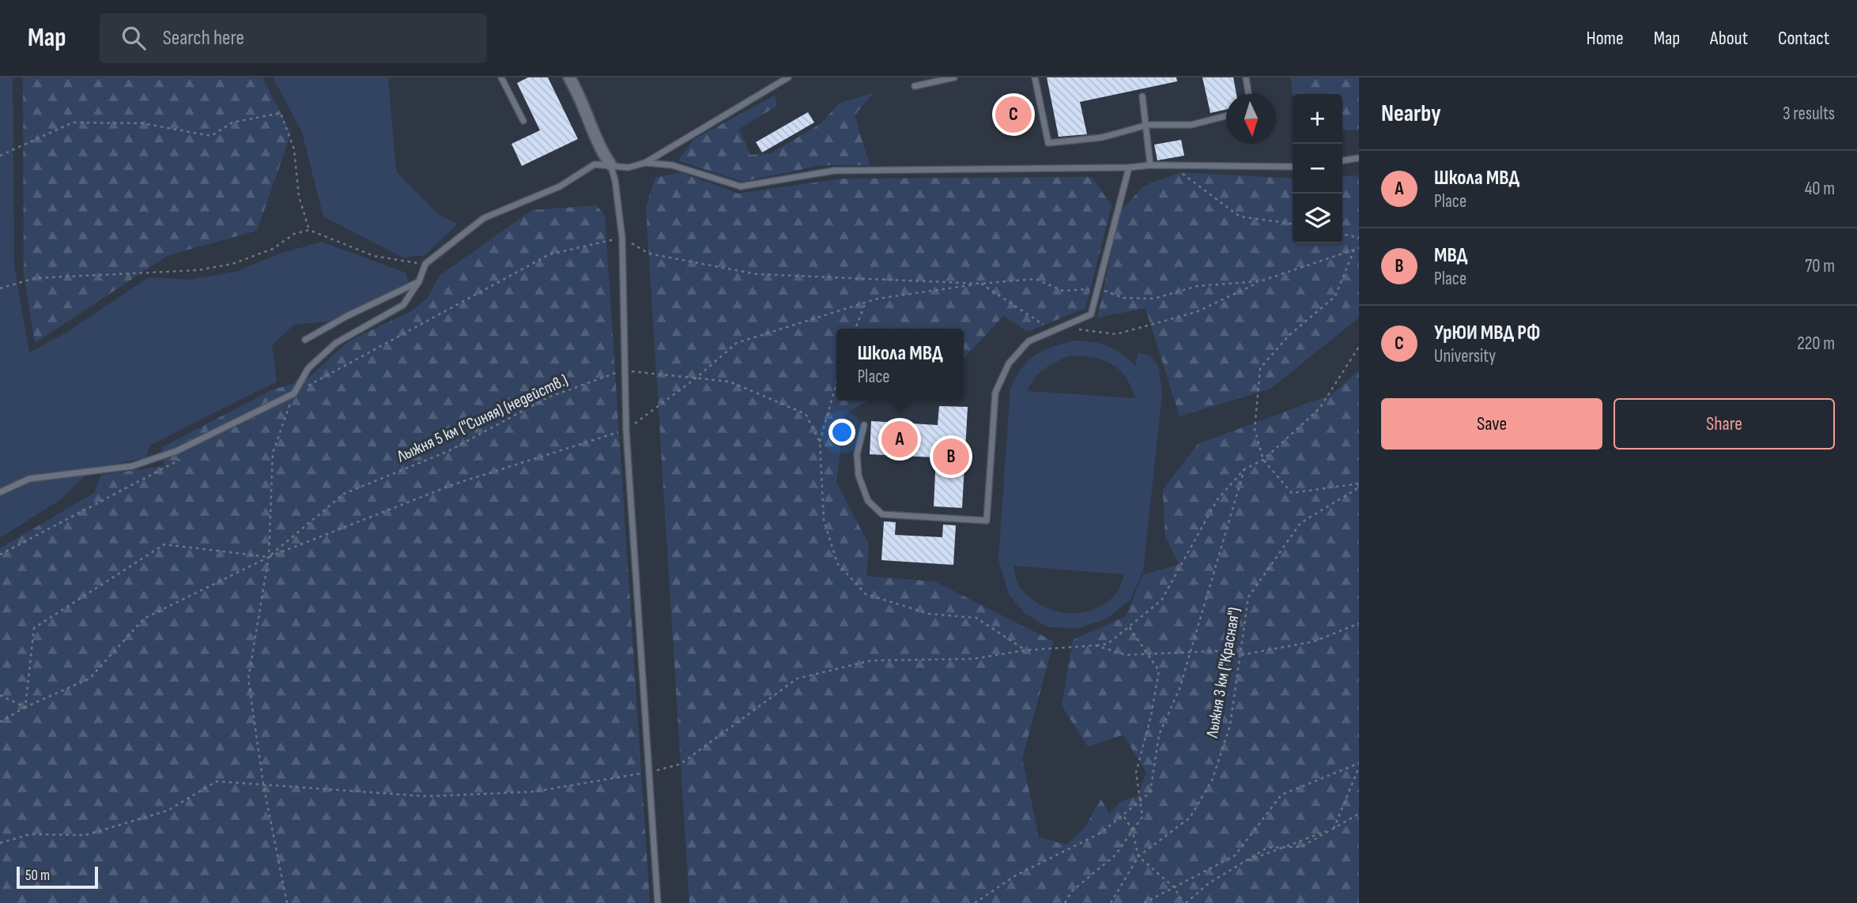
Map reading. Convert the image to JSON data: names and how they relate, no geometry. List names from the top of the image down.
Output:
{
  "streets": {
    "path": ["Лыжня 5 км (\"Синяя) (недейств.)", "Лыжня 3 км (\"Красная\")"]
  },
  "scale_bar": "50 m",
  "north": "bottom",
  "page": {
    "header": "Map",
    "search": "Search here",
    "nav": [
      "Home",
      "Map",
      "About",
      "Contact"
    ],
    "heading": ["Nearby", "3 results"],
    "pins": ["C", "A", "B"],
    "map_buttons": ["+", "−"],
    "list": [
      {
        "mark": "A",
        "name": "Школа МВД",
        "note": "Place",
        "value": "40 m"
      },
      {
        "mark": "B",
        "name": "МВД",
        "note": "Place",
        "value": "70 m"
      },
      {
        "mark": "C",
        "name": "УрЮИ МВД РФ",
        "note": "University",
        "value": "220 m"
      }
    ],
    "popup": ["Школа МВД", "Place"],
    "buttons": ["Save", "Share"],
    "scale": "50 m"
  }
}
